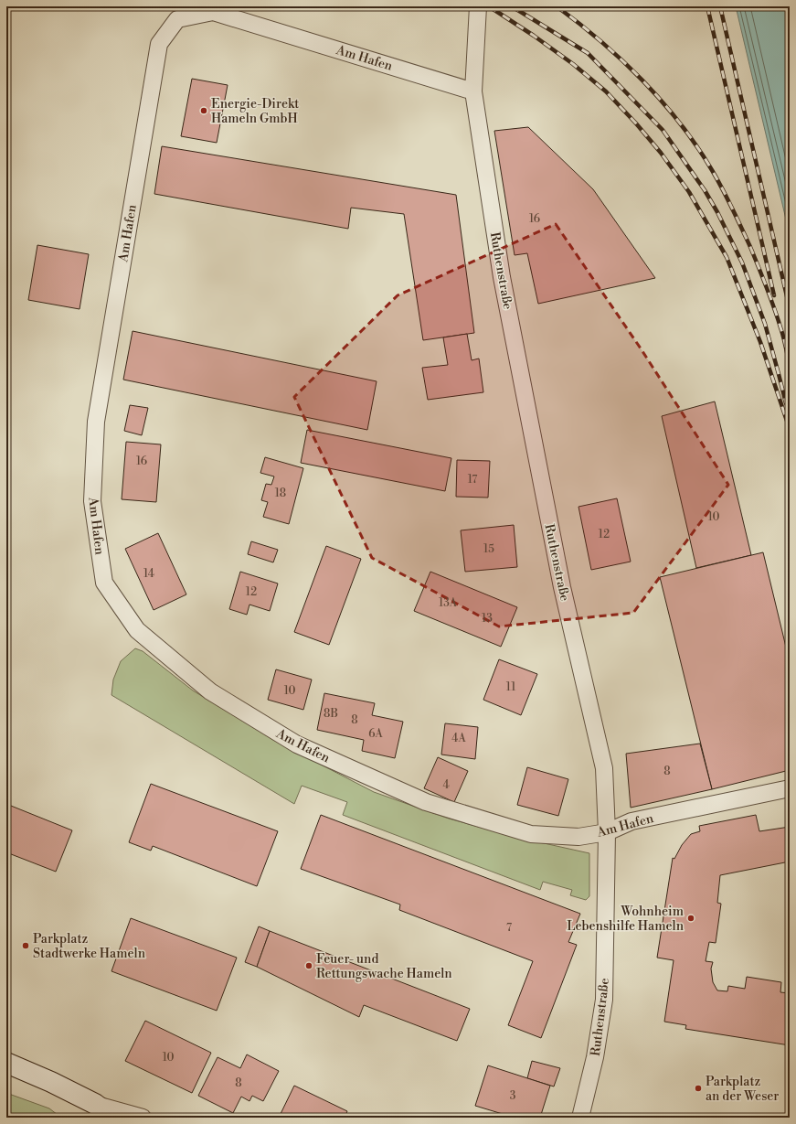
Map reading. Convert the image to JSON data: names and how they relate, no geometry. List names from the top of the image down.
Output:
{
  "streets": {
    "street": ["Am Hafen", "Ruthenstraße"]
  },
  "crossings": [
    ["Am Hafen", "Ruthenstraße"]
  ],
  "places": [
    "Energie-Direkt Hameln GmbH",
    "Wohnheim Lebenshilfe Hameln",
    "Parkplatz Stadtwerke Hameln",
    "Feuer- und Rettungswache Hameln",
    "Parkplatz an der Weser"
  ],
  "house_numbers": [
    "16",
    "16",
    "17",
    "18",
    "10",
    "12",
    "15",
    "14",
    "12",
    "13A",
    "13",
    "11",
    "10",
    "8B",
    "8",
    "6A",
    "4A",
    "8",
    "4",
    "7",
    "10",
    "8",
    "3"
  ]
}
